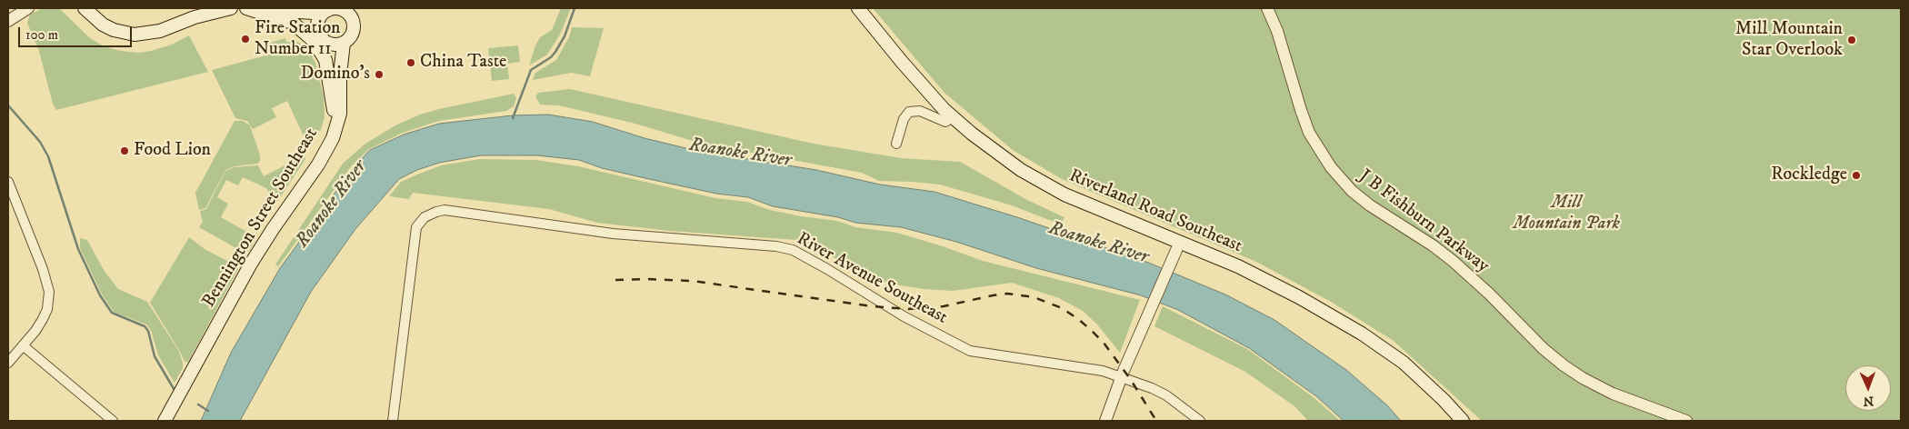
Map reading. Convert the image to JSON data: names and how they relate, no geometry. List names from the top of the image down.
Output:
{
  "streets": {
    "main road": ["Riverland Road Southeast", "Bennington Street Southeast"],
    "street": ["J B Fishburn Parkway", "River Avenue Southeast"]
  },
  "water": ["Roanoke River"],
  "parks": ["Mill Mountain Park"],
  "places": [
    "Fire Station Number 11",
    "Mill Mountain Star Overlook",
    "China Taste",
    "Domino's",
    "Food Lion",
    "Rockledge"
  ],
  "scale_bar": "100 m",
  "north": "bottom"
}
